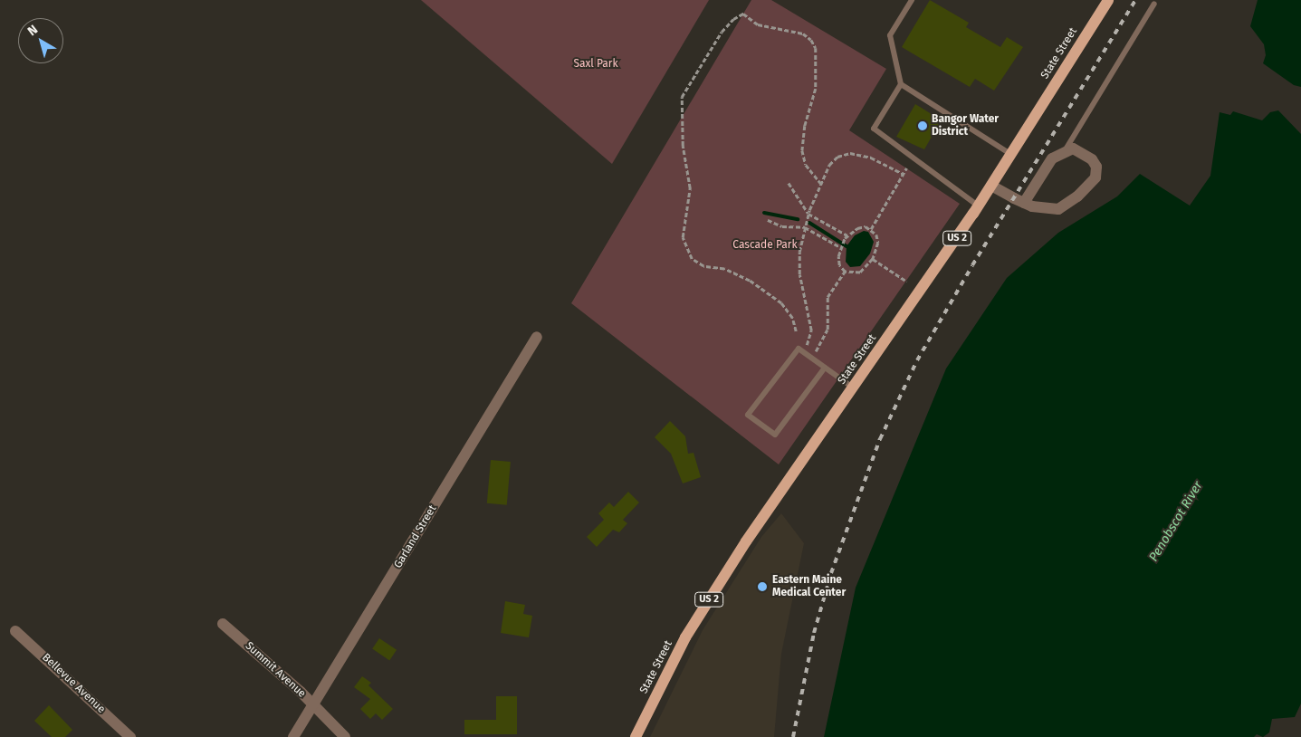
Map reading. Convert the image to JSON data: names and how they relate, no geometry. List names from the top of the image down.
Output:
{
  "streets": {
    "main road": ["State Street", "US 2"],
    "street": ["Garland Street", "Summit Avenue", "Bellevue Avenue"]
  },
  "crossings": [
    ["Garland Street", "Summit Avenue"]
  ],
  "water": ["Penobscot River"],
  "parks": ["Saxl Park", "Cascade Park"],
  "places": ["Bangor Water District", "Eastern Maine Medical Center"],
  "north": "top left"
}
